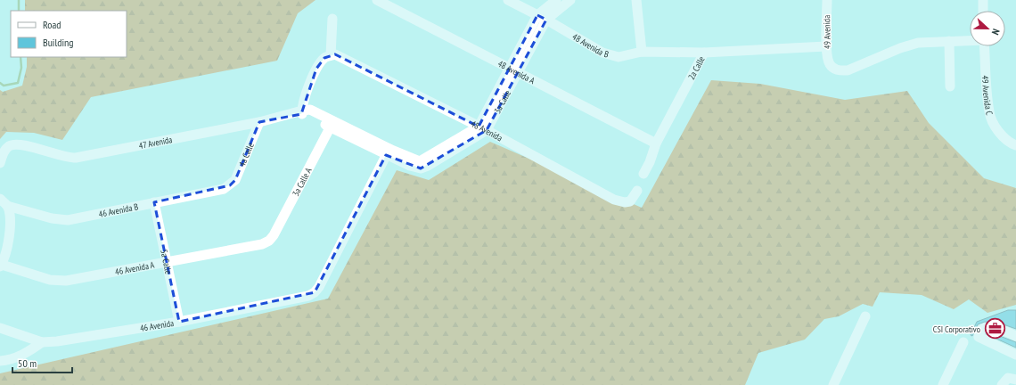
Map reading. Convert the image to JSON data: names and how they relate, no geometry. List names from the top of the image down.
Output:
{
  "streets": {
    "street": [
      "49 Avenida",
      "48 Avenida B",
      "2a Calle",
      "48 Avenida A",
      "49 Avenida C",
      "3a Calle",
      "48 Avenida",
      "47 Avenida",
      "4a Calle",
      "3a Calle A",
      "46 Avenida B",
      "5a Calle",
      "46 Avenida A",
      "46 Avenida"
    ]
  },
  "crossings": [
    ["49 Avenida", "2a Calle"],
    ["48 Avenida B", "2a Calle"],
    ["48 Avenida B", "3a Calle"],
    ["2a Calle", "48 Avenida A"],
    ["48 Avenida A", "3a Calle"],
    ["3a Calle", "48 Avenida"],
    ["47 Avenida", "4a Calle"],
    ["4a Calle", "46 Avenida B"],
    ["3a Calle A", "46 Avenida A"],
    ["46 Avenida B", "5a Calle"],
    ["5a Calle", "46 Avenida A"],
    ["5a Calle", "46 Avenida"]
  ],
  "places": {
    "office": ["CSI Corporativo"]
  },
  "legend": ["Road", "Building"],
  "scale_bar": "50 m",
  "north": "right"
}
